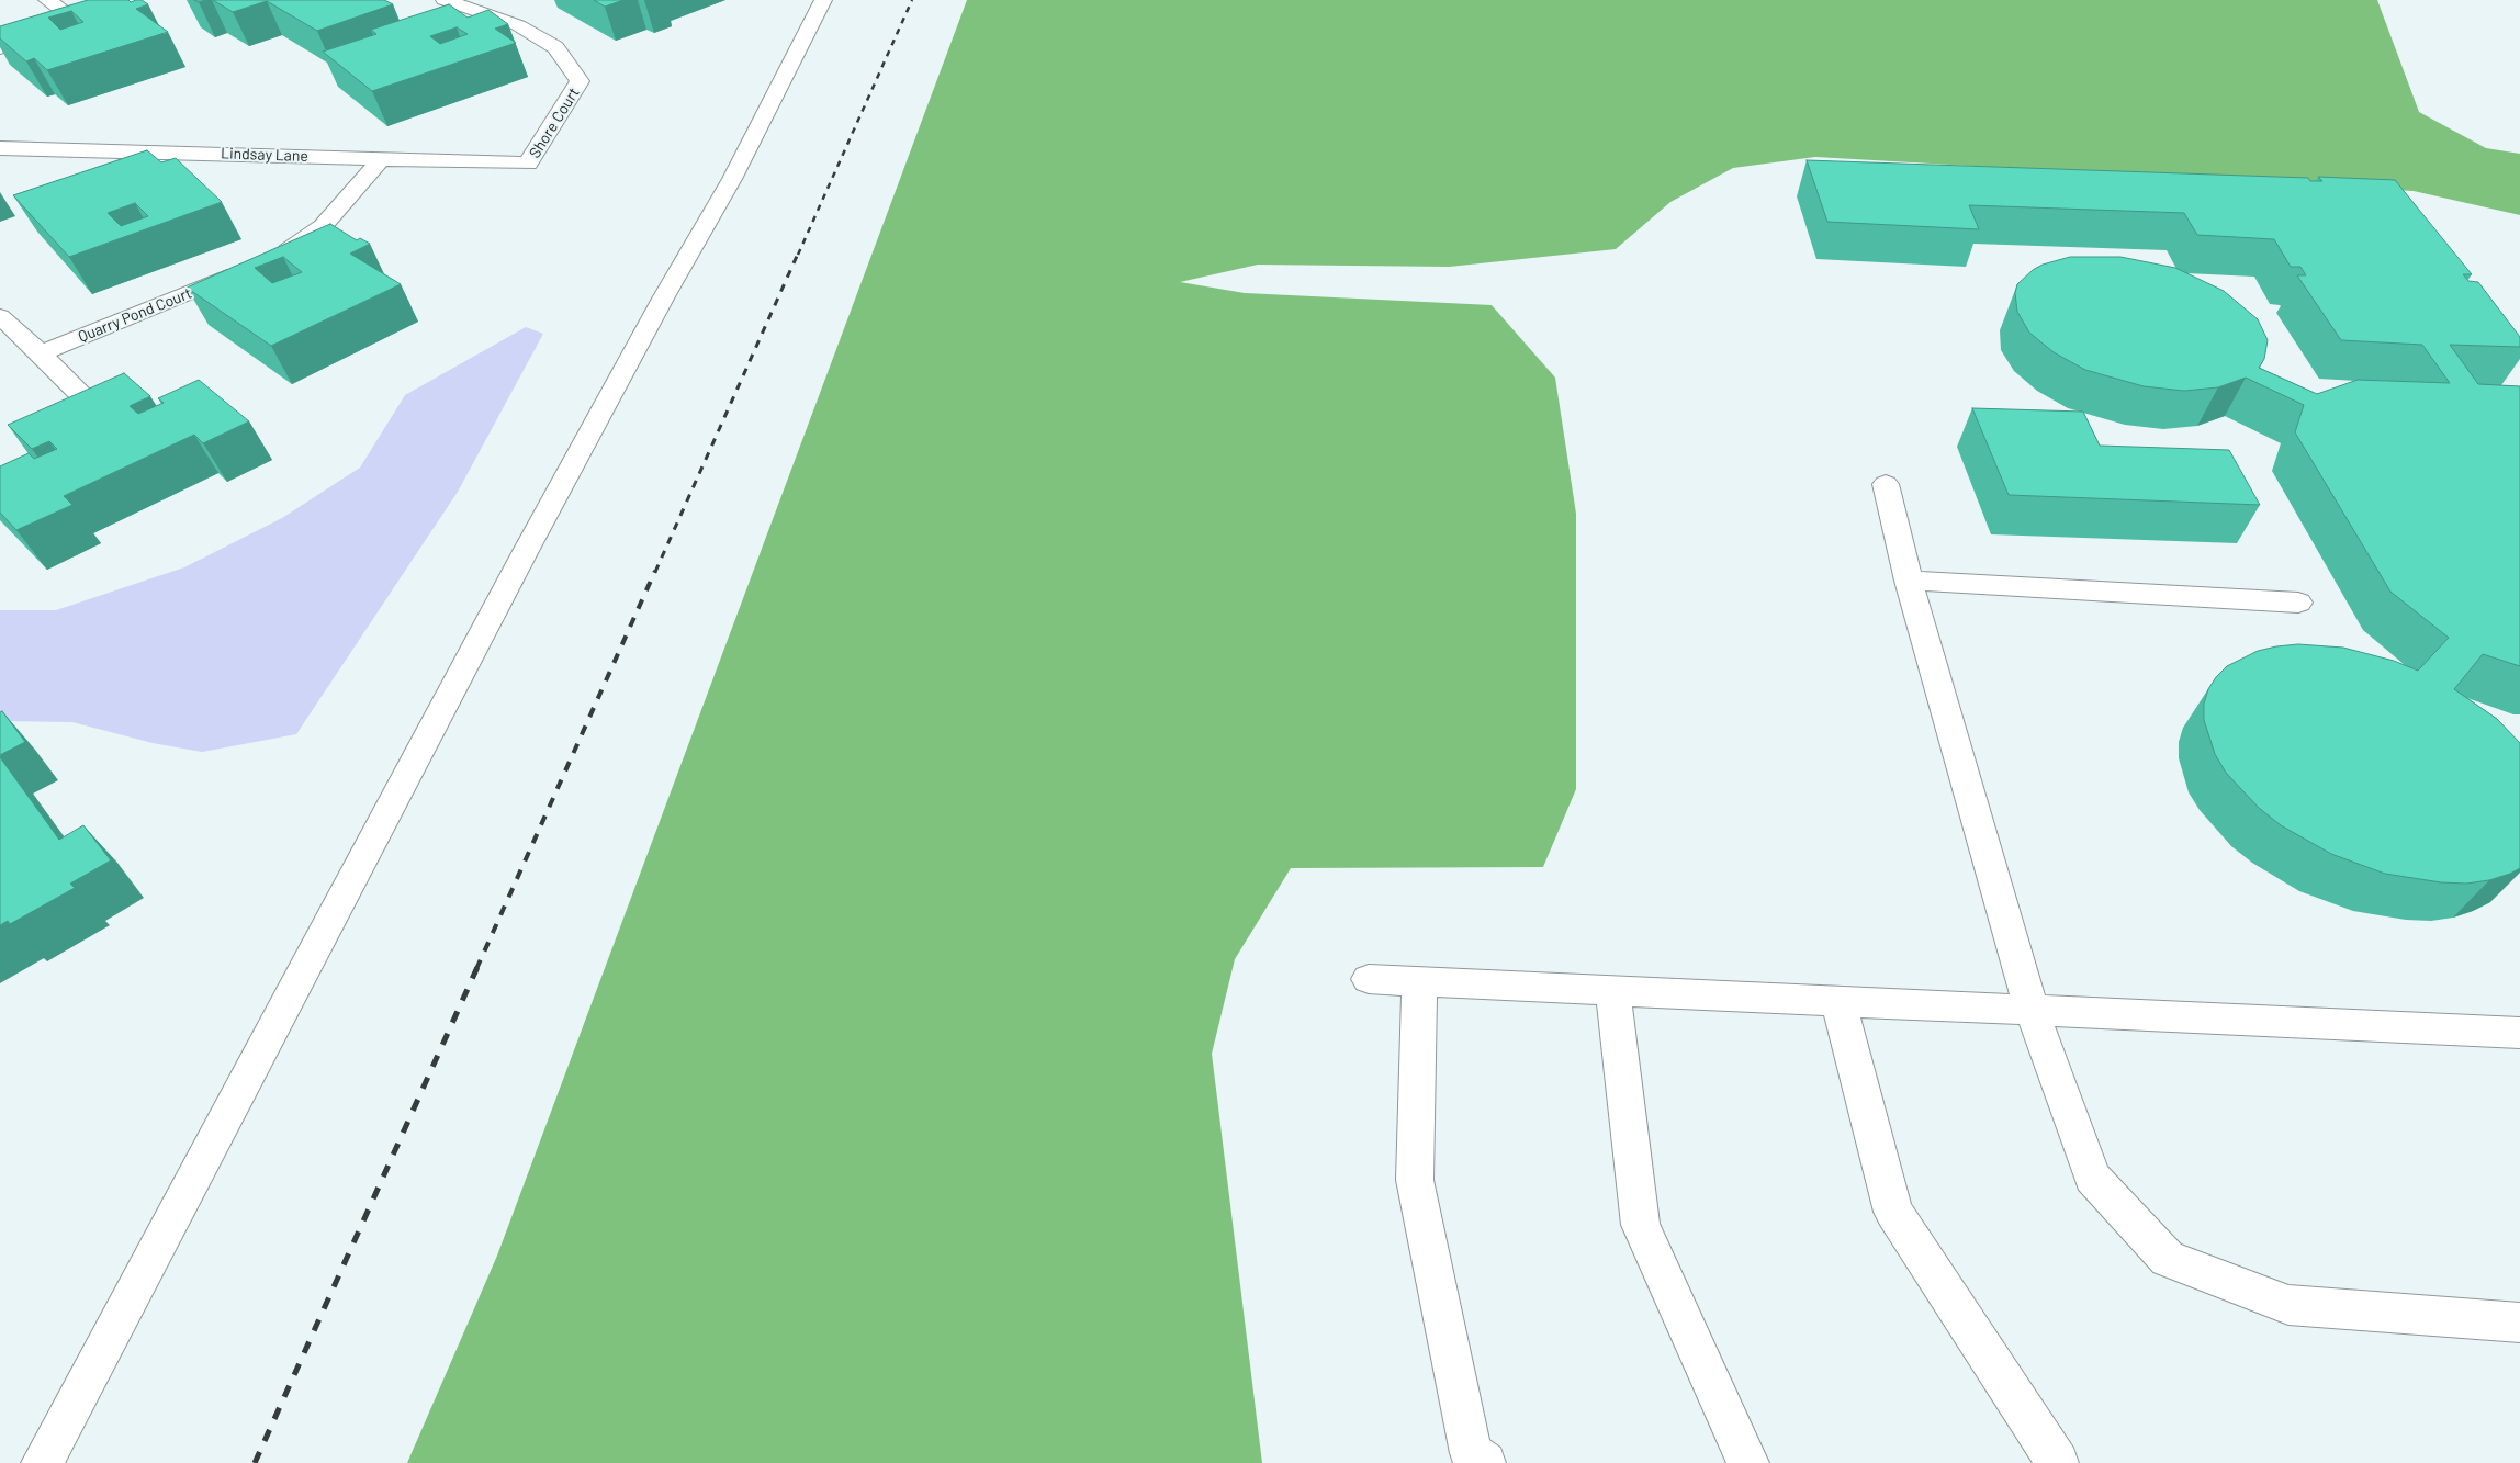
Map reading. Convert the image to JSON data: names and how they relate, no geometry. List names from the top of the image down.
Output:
{
  "streets": {
    "street": ["Shore Court", "Lindsay Lane", "Quarry Pond Court"]
  },
  "crossings": [
    ["Shore Court", "Lindsay Lane"],
    ["Lindsay Lane", "Quarry Pond Court"]
  ]
}
